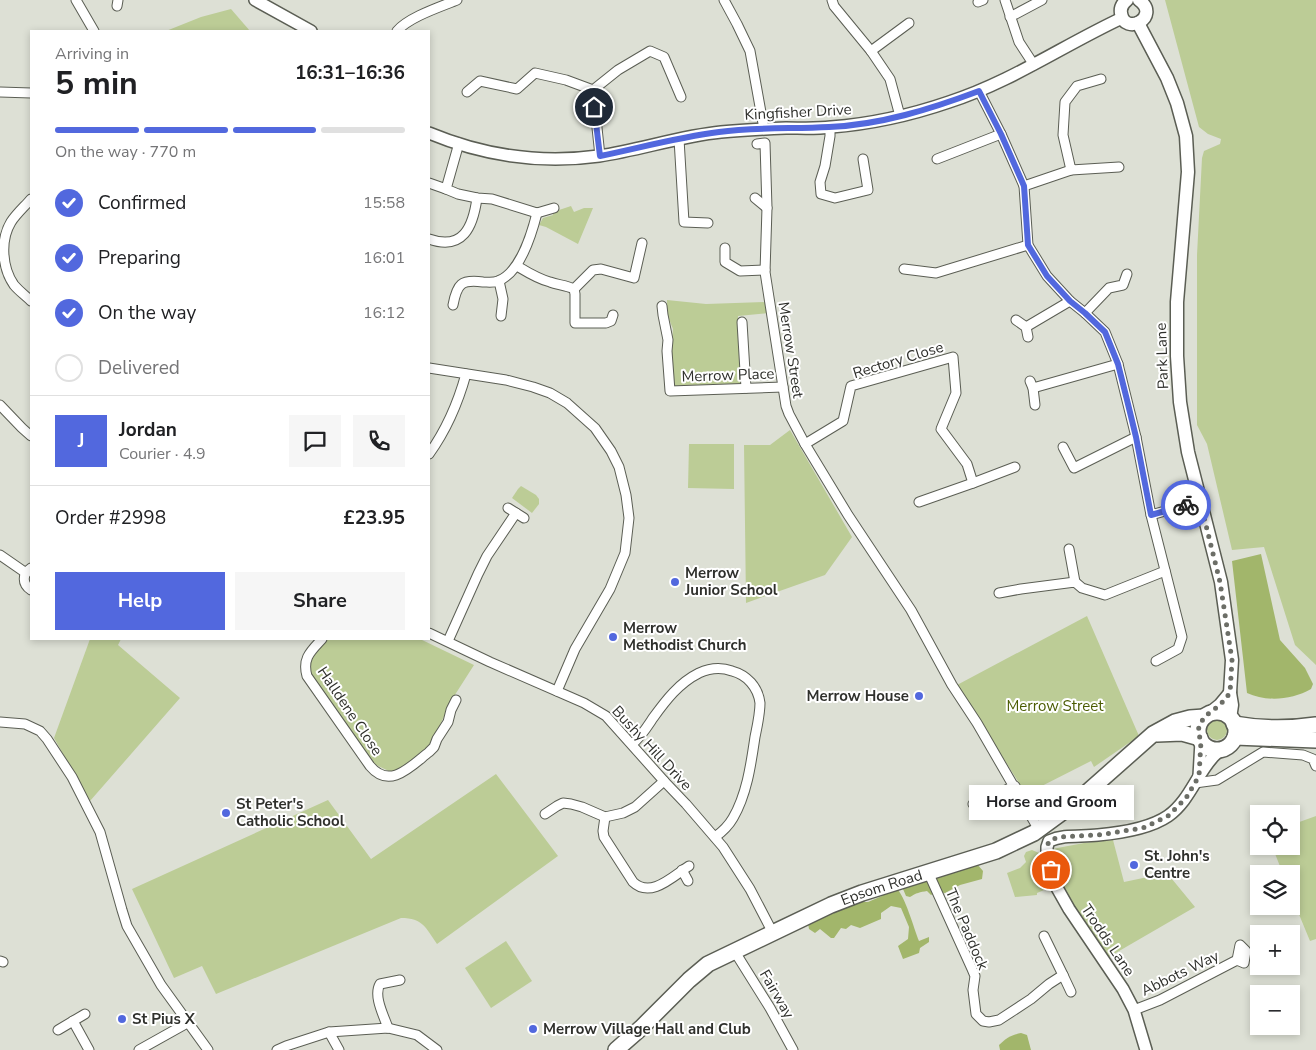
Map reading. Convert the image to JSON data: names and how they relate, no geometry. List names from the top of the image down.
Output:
{
  "streets": {
    "main road": ["Park Lane", "Epsom Road"],
    "street": [
      "Kingfisher Drive",
      "Merrow Street",
      "Rectory Close",
      "Merrow Place",
      "Halldene Close",
      "Bushy Hill Drive",
      "The Paddock",
      "Trodds Lane",
      "Abbots Way",
      "Fairway"
    ]
  },
  "crossings": [
    ["Merrow Street", "Rectory Close"],
    ["Merrow Street", "Merrow Place"],
    ["Merrow Street", "Epsom Road"],
    ["Park Lane", "Epsom Road"],
    ["Bushy Hill Drive", "Epsom Road"],
    ["Epsom Road", "The Paddock"],
    ["Epsom Road", "Fairway"],
    ["Trodds Lane", "Abbots Way"]
  ],
  "parks": ["Merrow Street"],
  "places": [
    "Merrow Junior School",
    "Merrow Methodist Church",
    "Merrow House",
    "St Peter's Catholic School",
    "St. John's Centre",
    "Horse and Groom",
    "St Pius X",
    "Merrow Village Hall and Club"
  ],
  "page": {
    "heading": ["5 min", "Arriving in", "16:31–16:36"],
    "panel": [
      "Jordan",
      "Courier · 4.9",
      "Order #2998",
      "£23.95"
    ],
    "bar": "On the way · 770 m",
    "list": [
      ["Confirmed", "15:58"],
      ["Preparing", "16:01"],
      ["On the way", "16:12"],
      "Delivered"
    ],
    "round": "J",
    "buttons": ["Help", "Share"],
    "bubble": "Horse and Groom",
    "map_buttons": ["+", "−"]
  }
}
